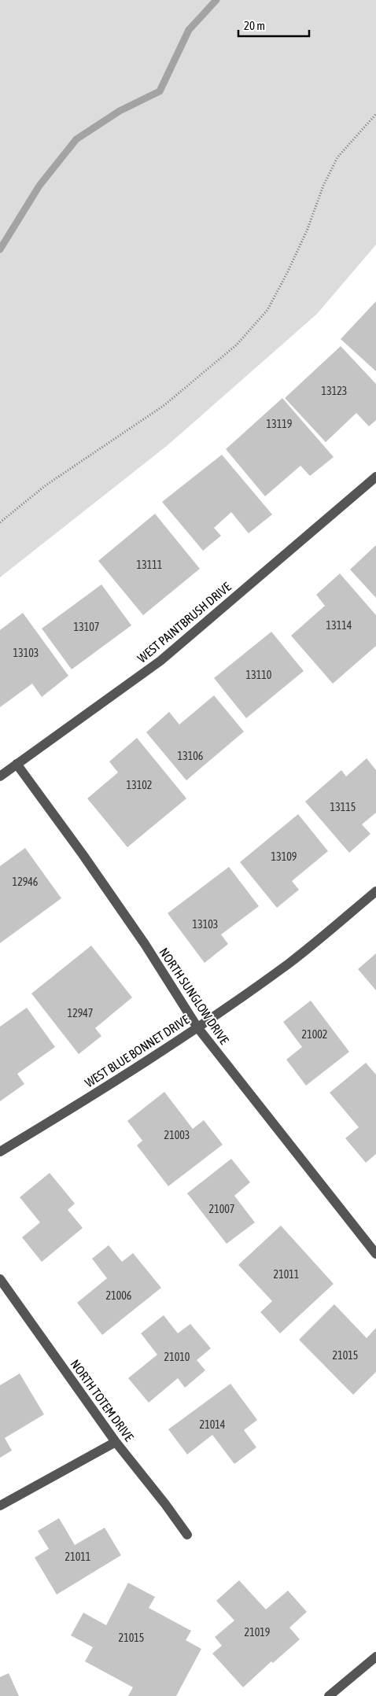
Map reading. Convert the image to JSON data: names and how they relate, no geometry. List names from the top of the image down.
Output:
{
  "streets": {
    "street": [
      "WEST PAINTBRUSH DRIVE",
      "NORTH SUNGLOW DRIVE",
      "WEST BLUE BONNET DRIVE",
      "NORTH TOTEM DRIVE"
    ]
  },
  "crossings": [
    ["WEST PAINTBRUSH DRIVE", "NORTH SUNGLOW DRIVE"],
    ["NORTH SUNGLOW DRIVE", "WEST BLUE BONNET DRIVE"]
  ],
  "house_numbers": [
    "13123",
    "13119",
    "13111",
    "13114",
    "13107",
    "13103",
    "13110",
    "13106",
    "13102",
    "13115",
    "13109",
    "12946",
    "13103",
    "12947",
    "21002",
    "21003",
    "21007",
    "21011",
    "21006",
    "21015",
    "21010",
    "21014",
    "21011",
    "21019",
    "21015"
  ],
  "scale_bar": "20 m"
}
